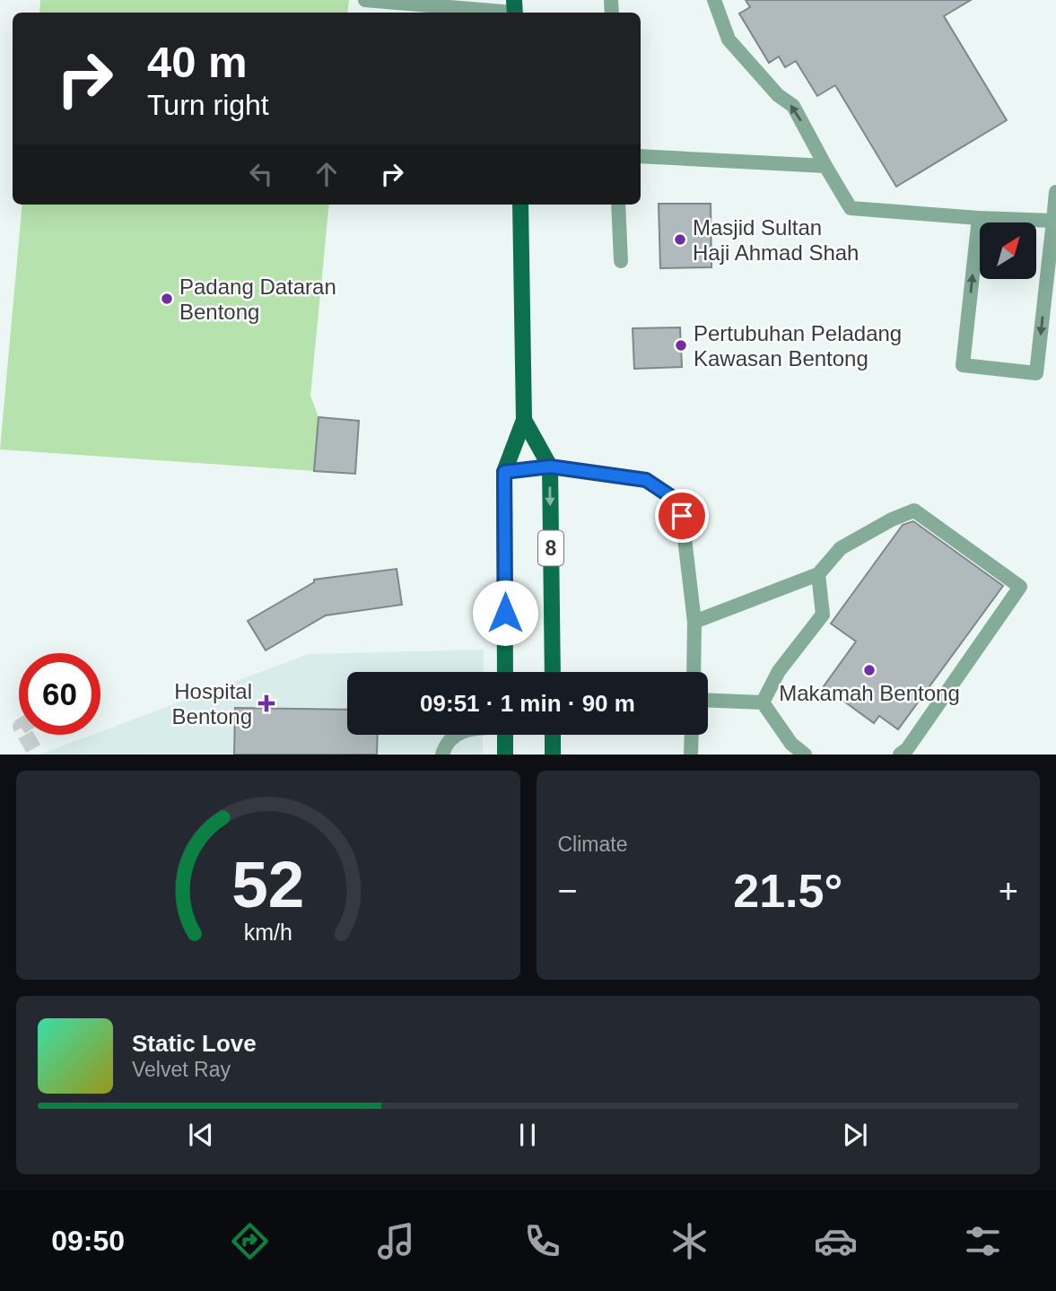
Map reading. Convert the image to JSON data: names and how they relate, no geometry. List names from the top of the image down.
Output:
{
  "streets": {
    "main road": ["8"]
  },
  "places": {
    "other": [
      "Masjid Sultan Haji Ahmad Shah",
      "Padang Dataran Bentong",
      "Pertubuhan Peladang Kawasan Bentong",
      "Makamah Bentong"
    ],
    "health": ["Hospital Bentong"]
  },
  "north": "top right",
  "page": {
    "turn": ["40 m", "Turn right"],
    "limit": "60",
    "trip": "09:51 · 1 min · 90 m",
    "tile": "Climate",
    "heat": ["−", "21.5°", "+"],
    "song": ["Static Love", "Velvet Ray"],
    "tabs": "09:50",
    "gauge": ["52", "km/h"]
  }
}
